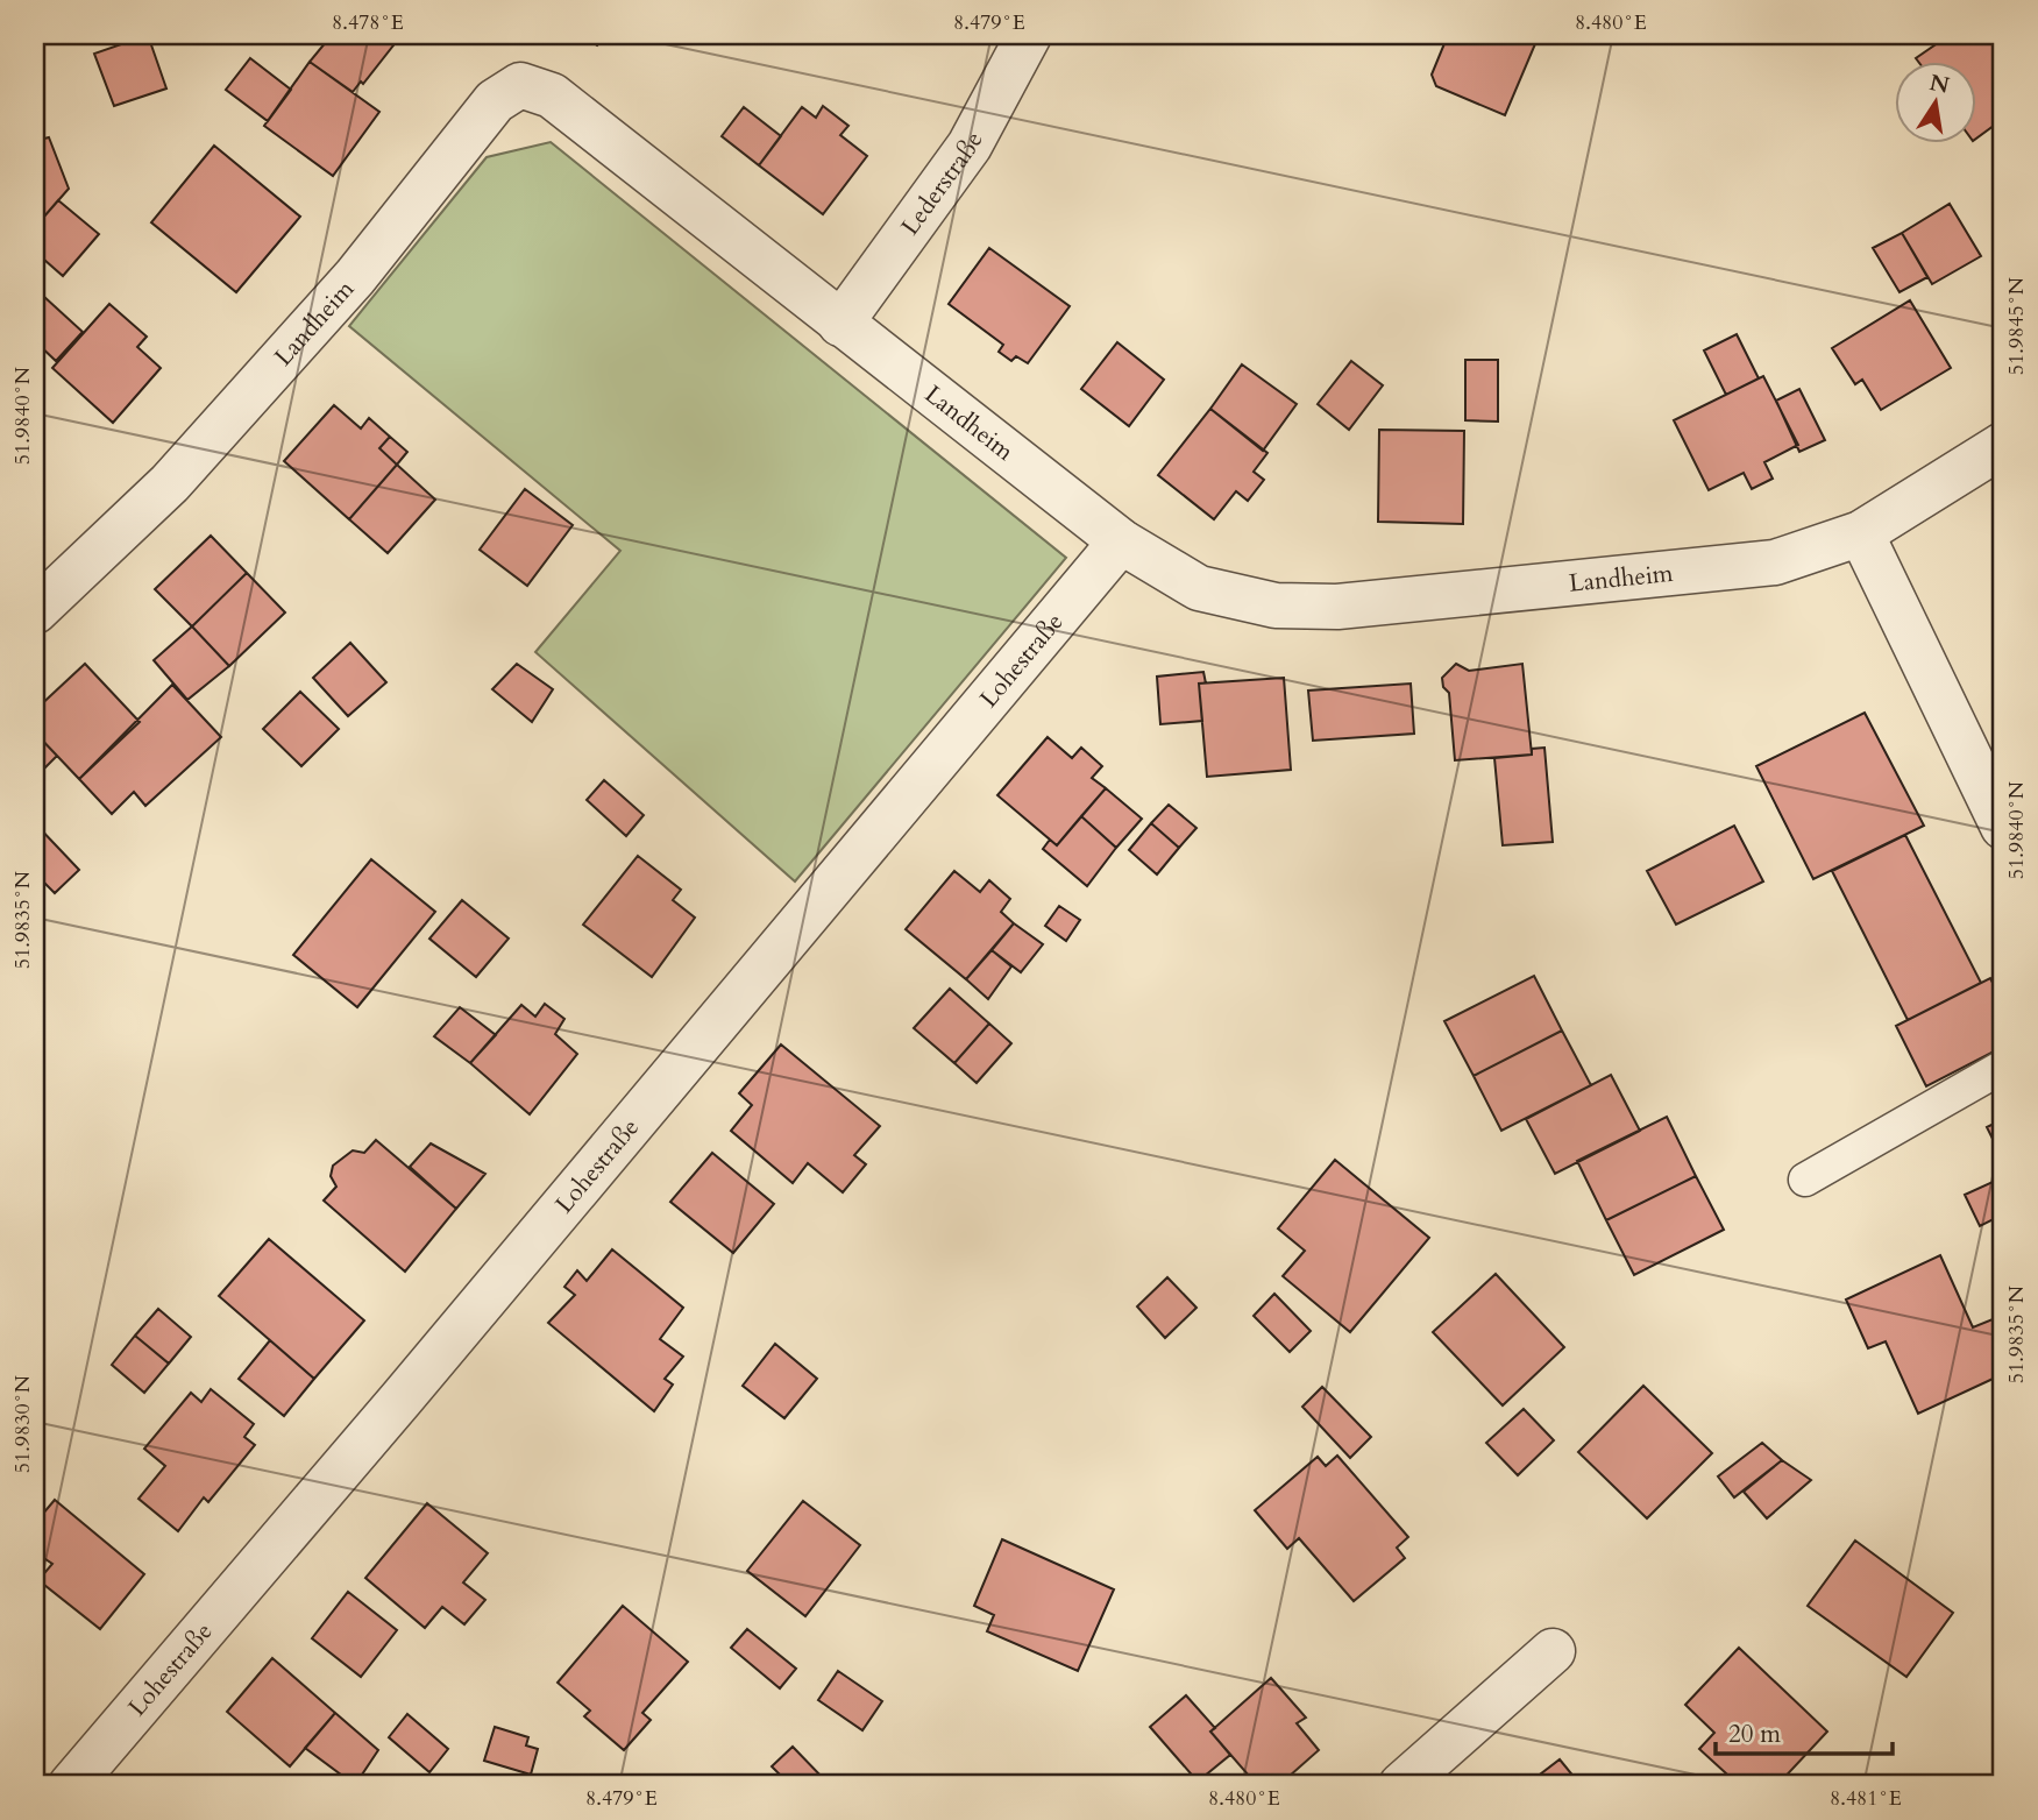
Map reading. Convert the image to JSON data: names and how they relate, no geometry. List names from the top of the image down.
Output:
{
  "streets": {
    "street": ["Lederstraße", "Landheim", "Lohestraße"]
  },
  "crossings": [
    ["Lederstraße", "Landheim"],
    ["Landheim", "Lohestraße"]
  ],
  "scale_bar": "20 m",
  "north": "top",
  "coordinates": [
    "8.478°E",
    "8.479°E",
    "8.480°E",
    "51.9845°N",
    "51.9840°N",
    "51.9835°N",
    "51.9830°N",
    "8.481°E"
  ]
}
